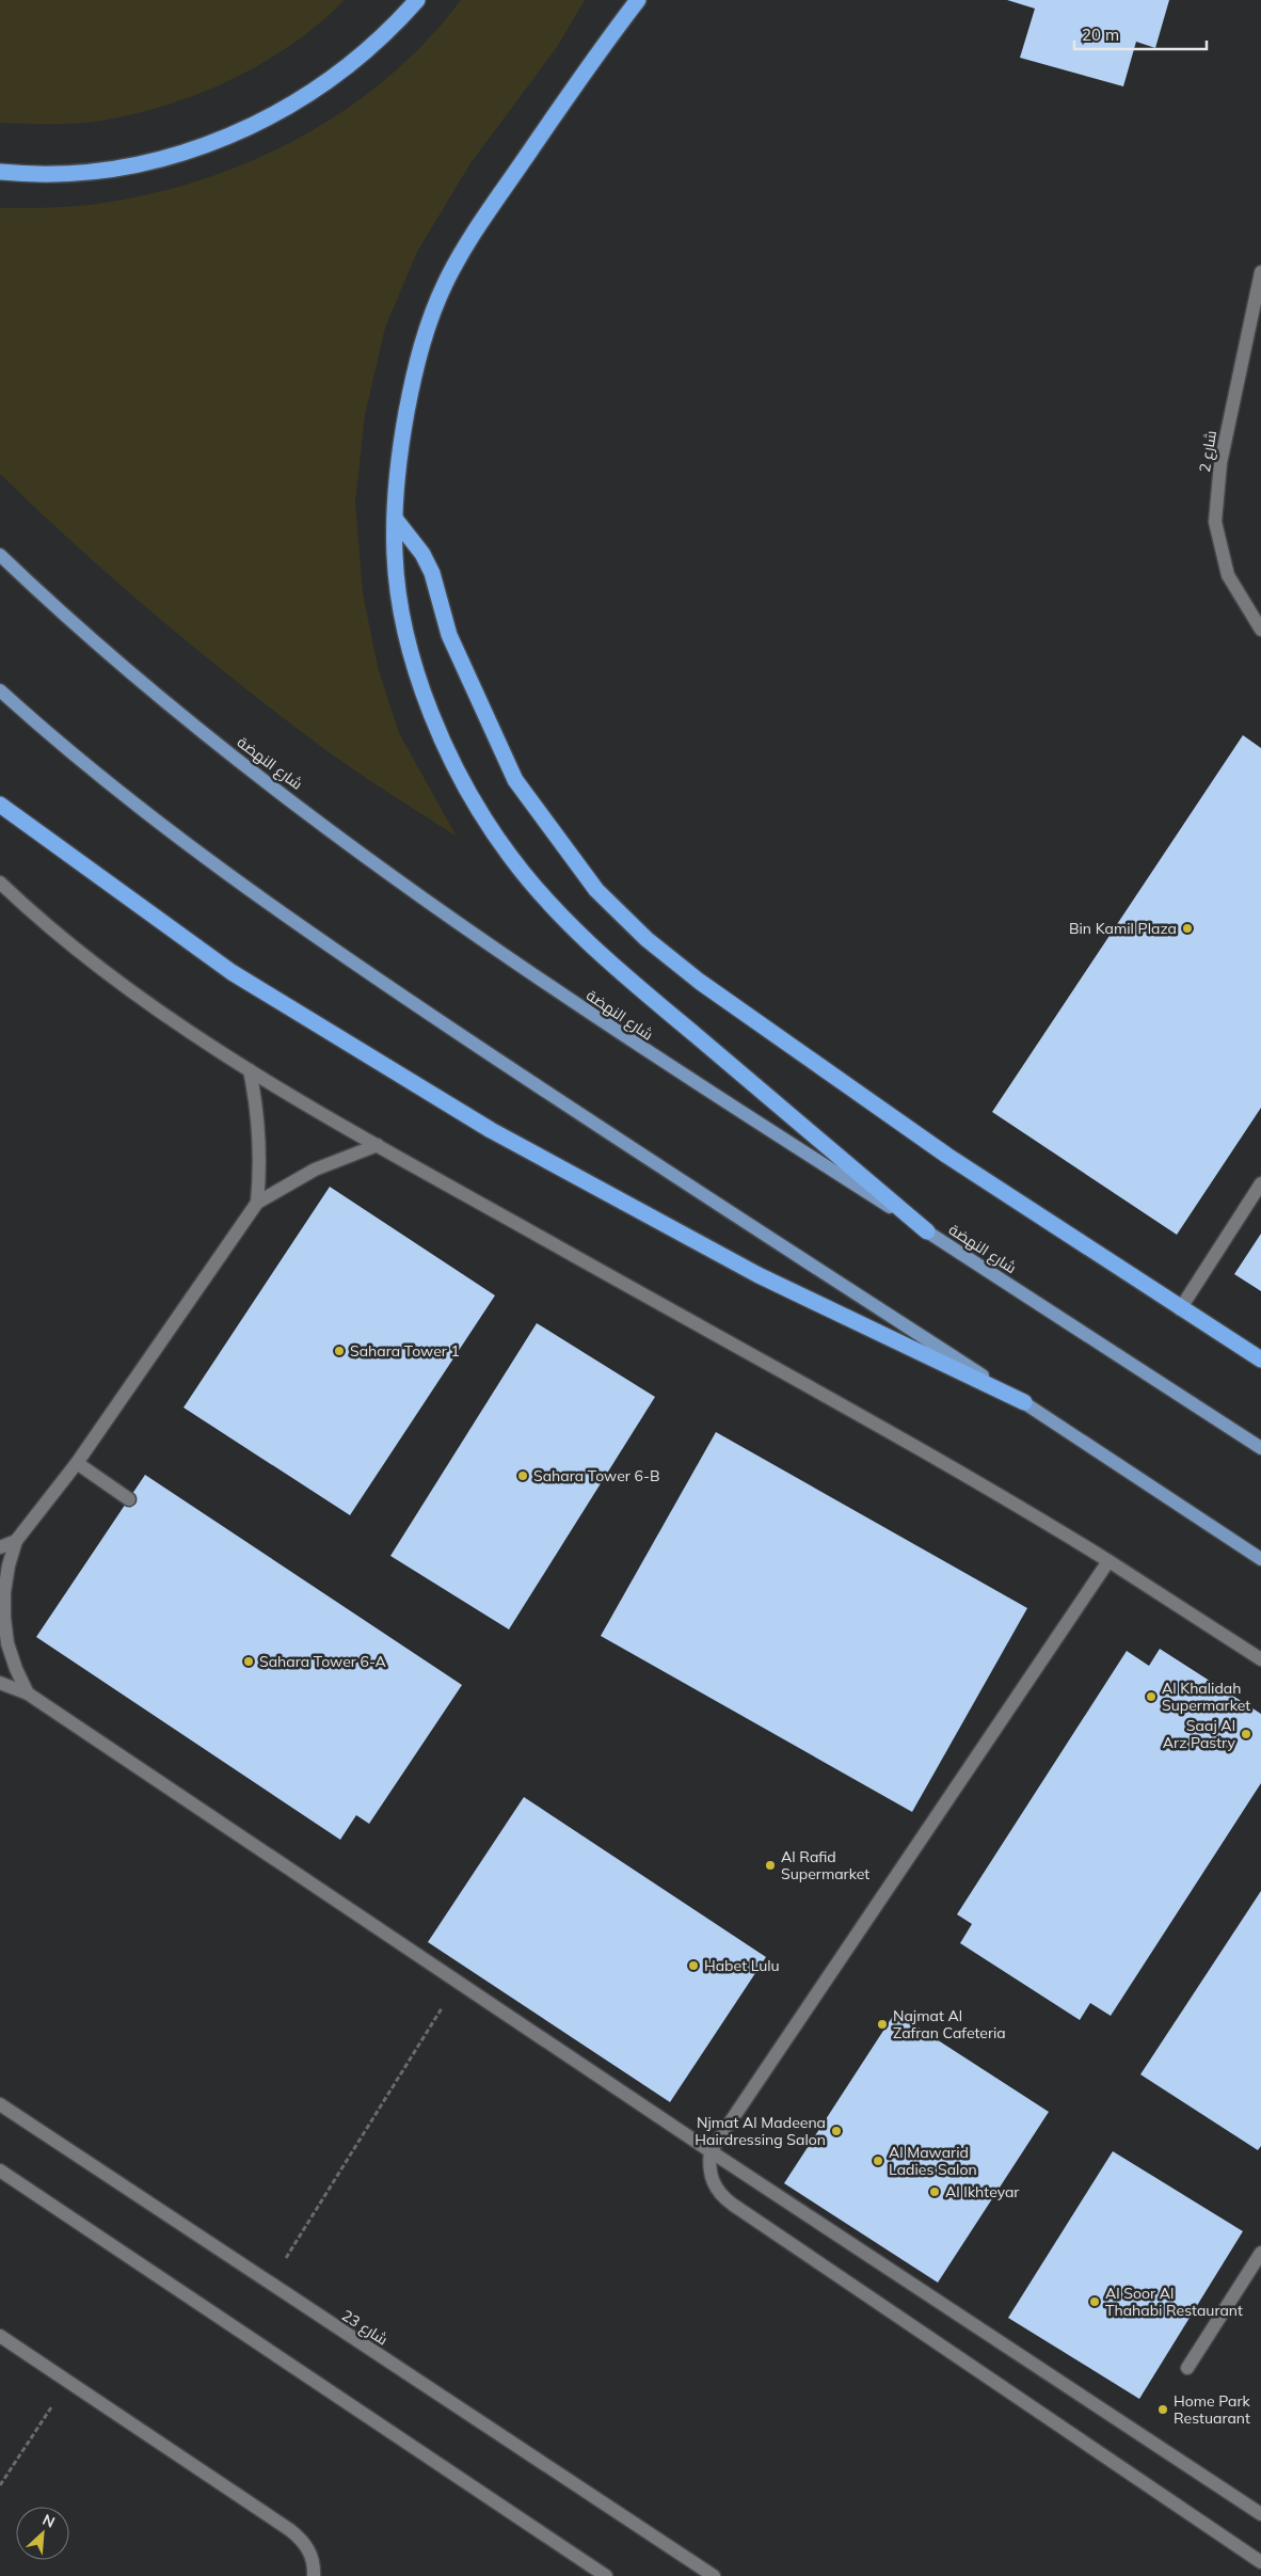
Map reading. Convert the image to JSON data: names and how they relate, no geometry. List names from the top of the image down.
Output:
{
  "streets": {
    "main road": ["شارع النهضة"],
    "street": ["شارع 2", "شارع 23"]
  },
  "places": [
    "Bin Kamil Plaza",
    "Sahara Tower 1",
    "Sahara Tower 6-B",
    "Sahara Tower 6-A",
    "Al Khalidah Supermarket",
    "Saaj Al Arz Pastry",
    "Al Rafid Supermarket",
    "Habet Lulu",
    "Najmat Al Zafran Cafeteria",
    "Njmat Al Madeena Hairdressing Salon",
    "Al Mawarid Ladies Salon",
    "Al Ikhteyar",
    "Al Soor Al Thahabi Restaurant",
    "Home Park Restuarant"
  ],
  "scale_bar": "20 m",
  "north": "top right"
}
